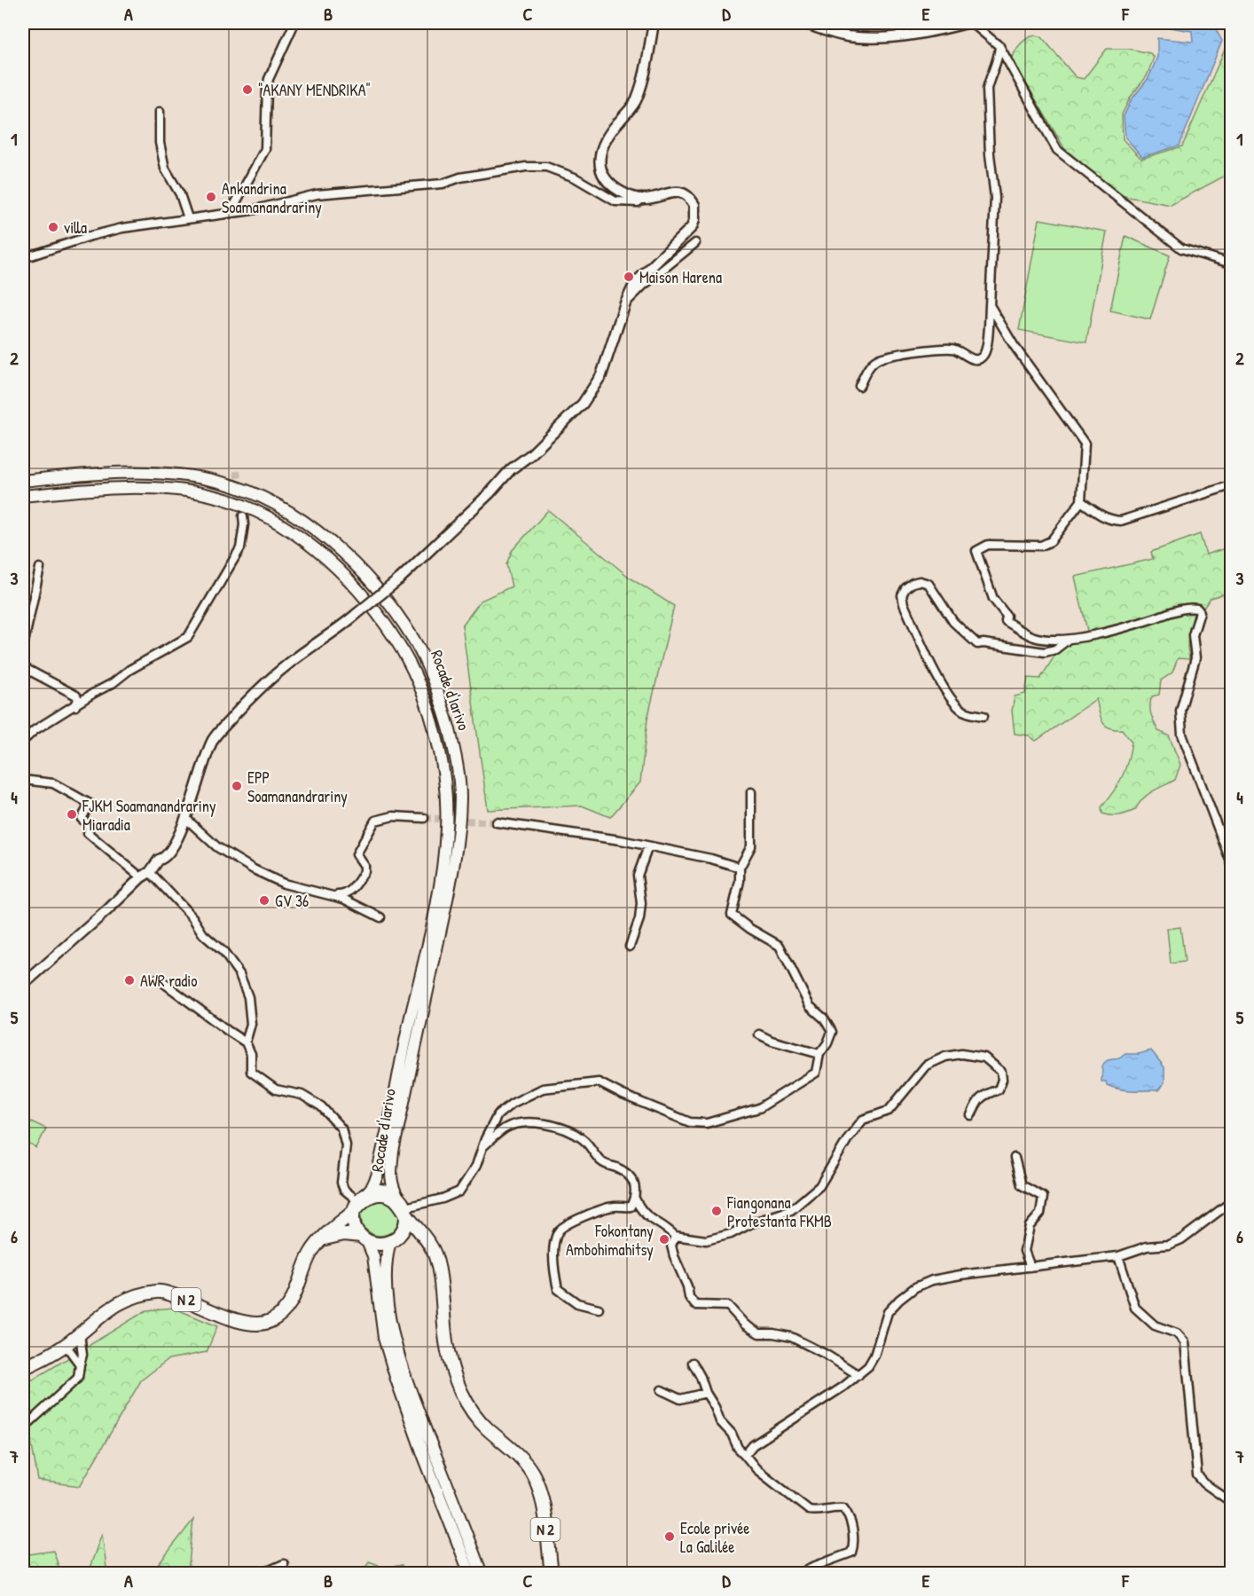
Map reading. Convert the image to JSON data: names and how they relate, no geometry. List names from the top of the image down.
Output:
{
  "streets": {
    "main road": ["Rocade d'Iarivo", "N 2"]
  },
  "crossings": [
    ["Rocade d'Iarivo", "N 2"]
  ],
  "places": [
    "\"AKANY MENDRIKA\"",
    "Ankandrina Soamanandrariny",
    "villa",
    "Maison Harena",
    "EPP Soamanandrariny",
    "FJKM Soamanandrariny Miaradia",
    "GV 36",
    "AWR radio",
    "Fiangonana Protestanta FKMB",
    "Fokontany Ambohimahitsy",
    "Ecole privée La Galilée"
  ],
  "grid": {
    "columns": [
      "A",
      "B",
      "C",
      "D",
      "E",
      "F"
    ],
    "rows": [
      "1",
      "2",
      "3",
      "4",
      "5",
      "6",
      "7"
    ]
  }
}
